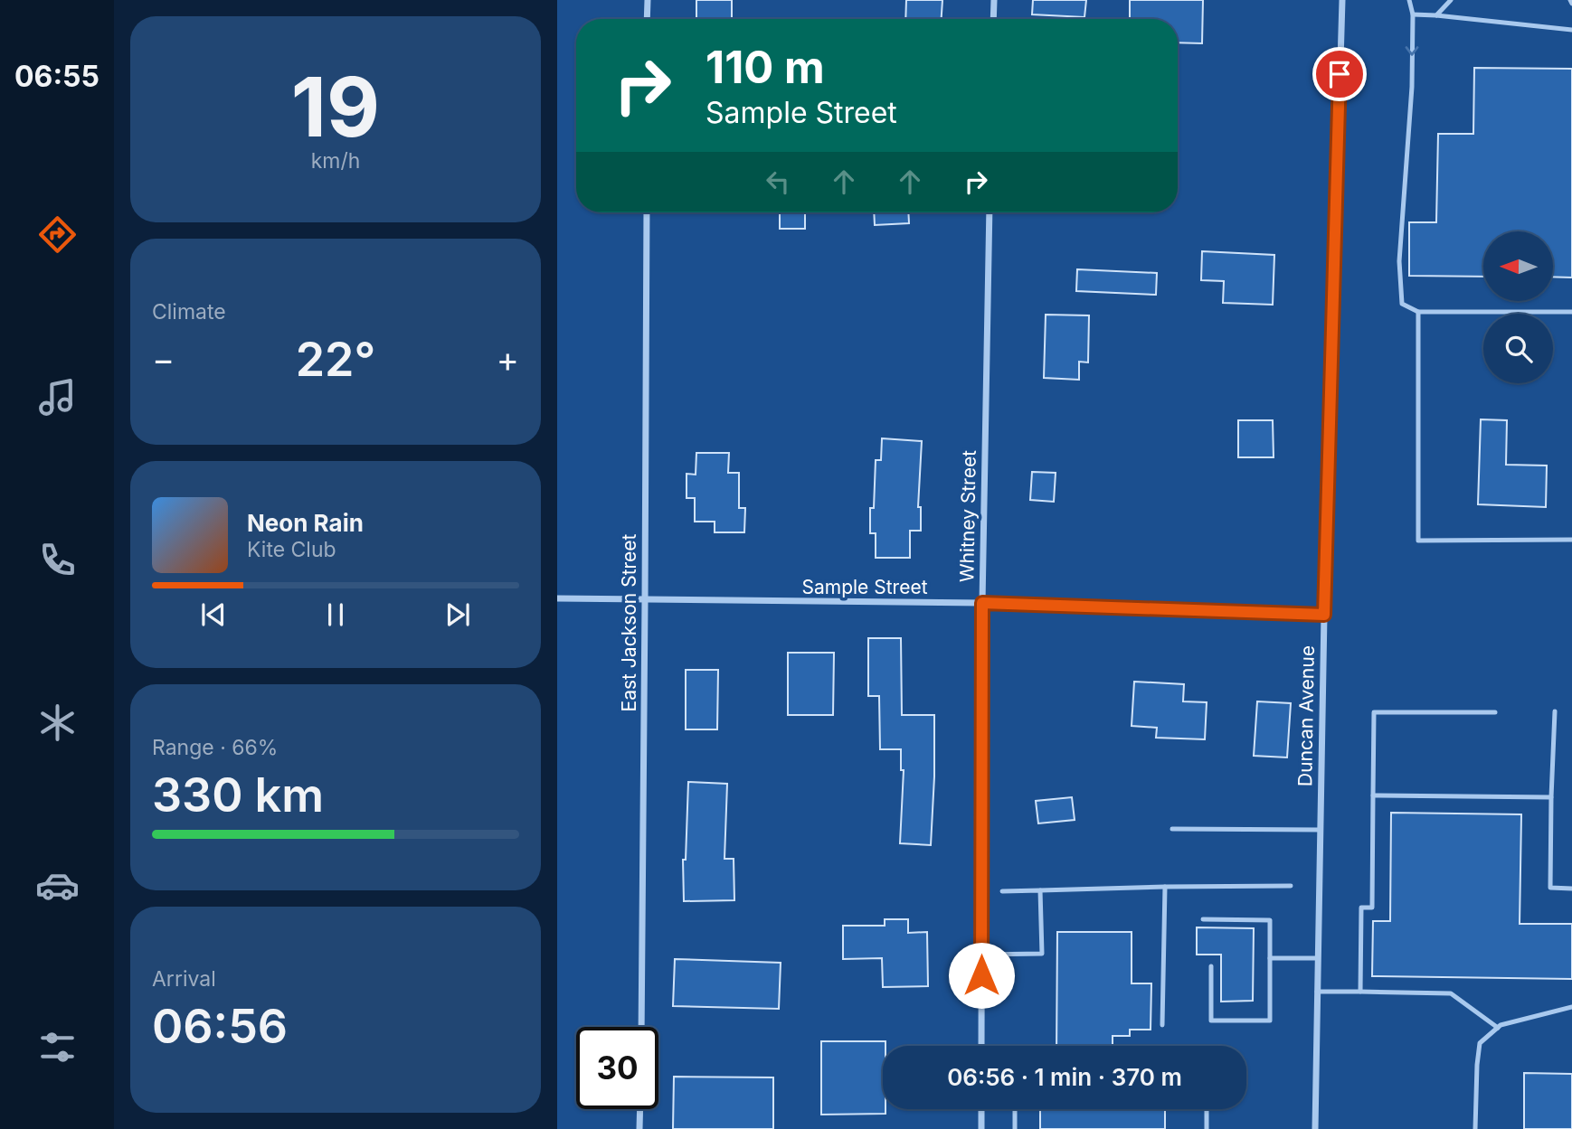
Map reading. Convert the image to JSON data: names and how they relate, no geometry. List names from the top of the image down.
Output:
{
  "streets": {
    "street": [
      "Whitney Street",
      "Sample Street",
      "East Jackson Street",
      "Duncan Avenue"
    ]
  },
  "crossings": [
    ["Whitney Street", "Sample Street"],
    ["Sample Street", "East Jackson Street"],
    ["Sample Street", "Duncan Avenue"]
  ],
  "north": "left",
  "page": {
    "tabs": "06:55",
    "tile": [
      ["19", "km/h"],
      "Climate",
      ["Range · 66%", "330 km"],
      ["Arrival", "06:56"]
    ],
    "turn": ["110 m", "Sample Street"],
    "heat": ["−", "22°", "+"],
    "song": ["Neon Rain", "Kite Club"],
    "limit": "30",
    "trip": "06:56 · 1 min · 370 m"
  }
}
